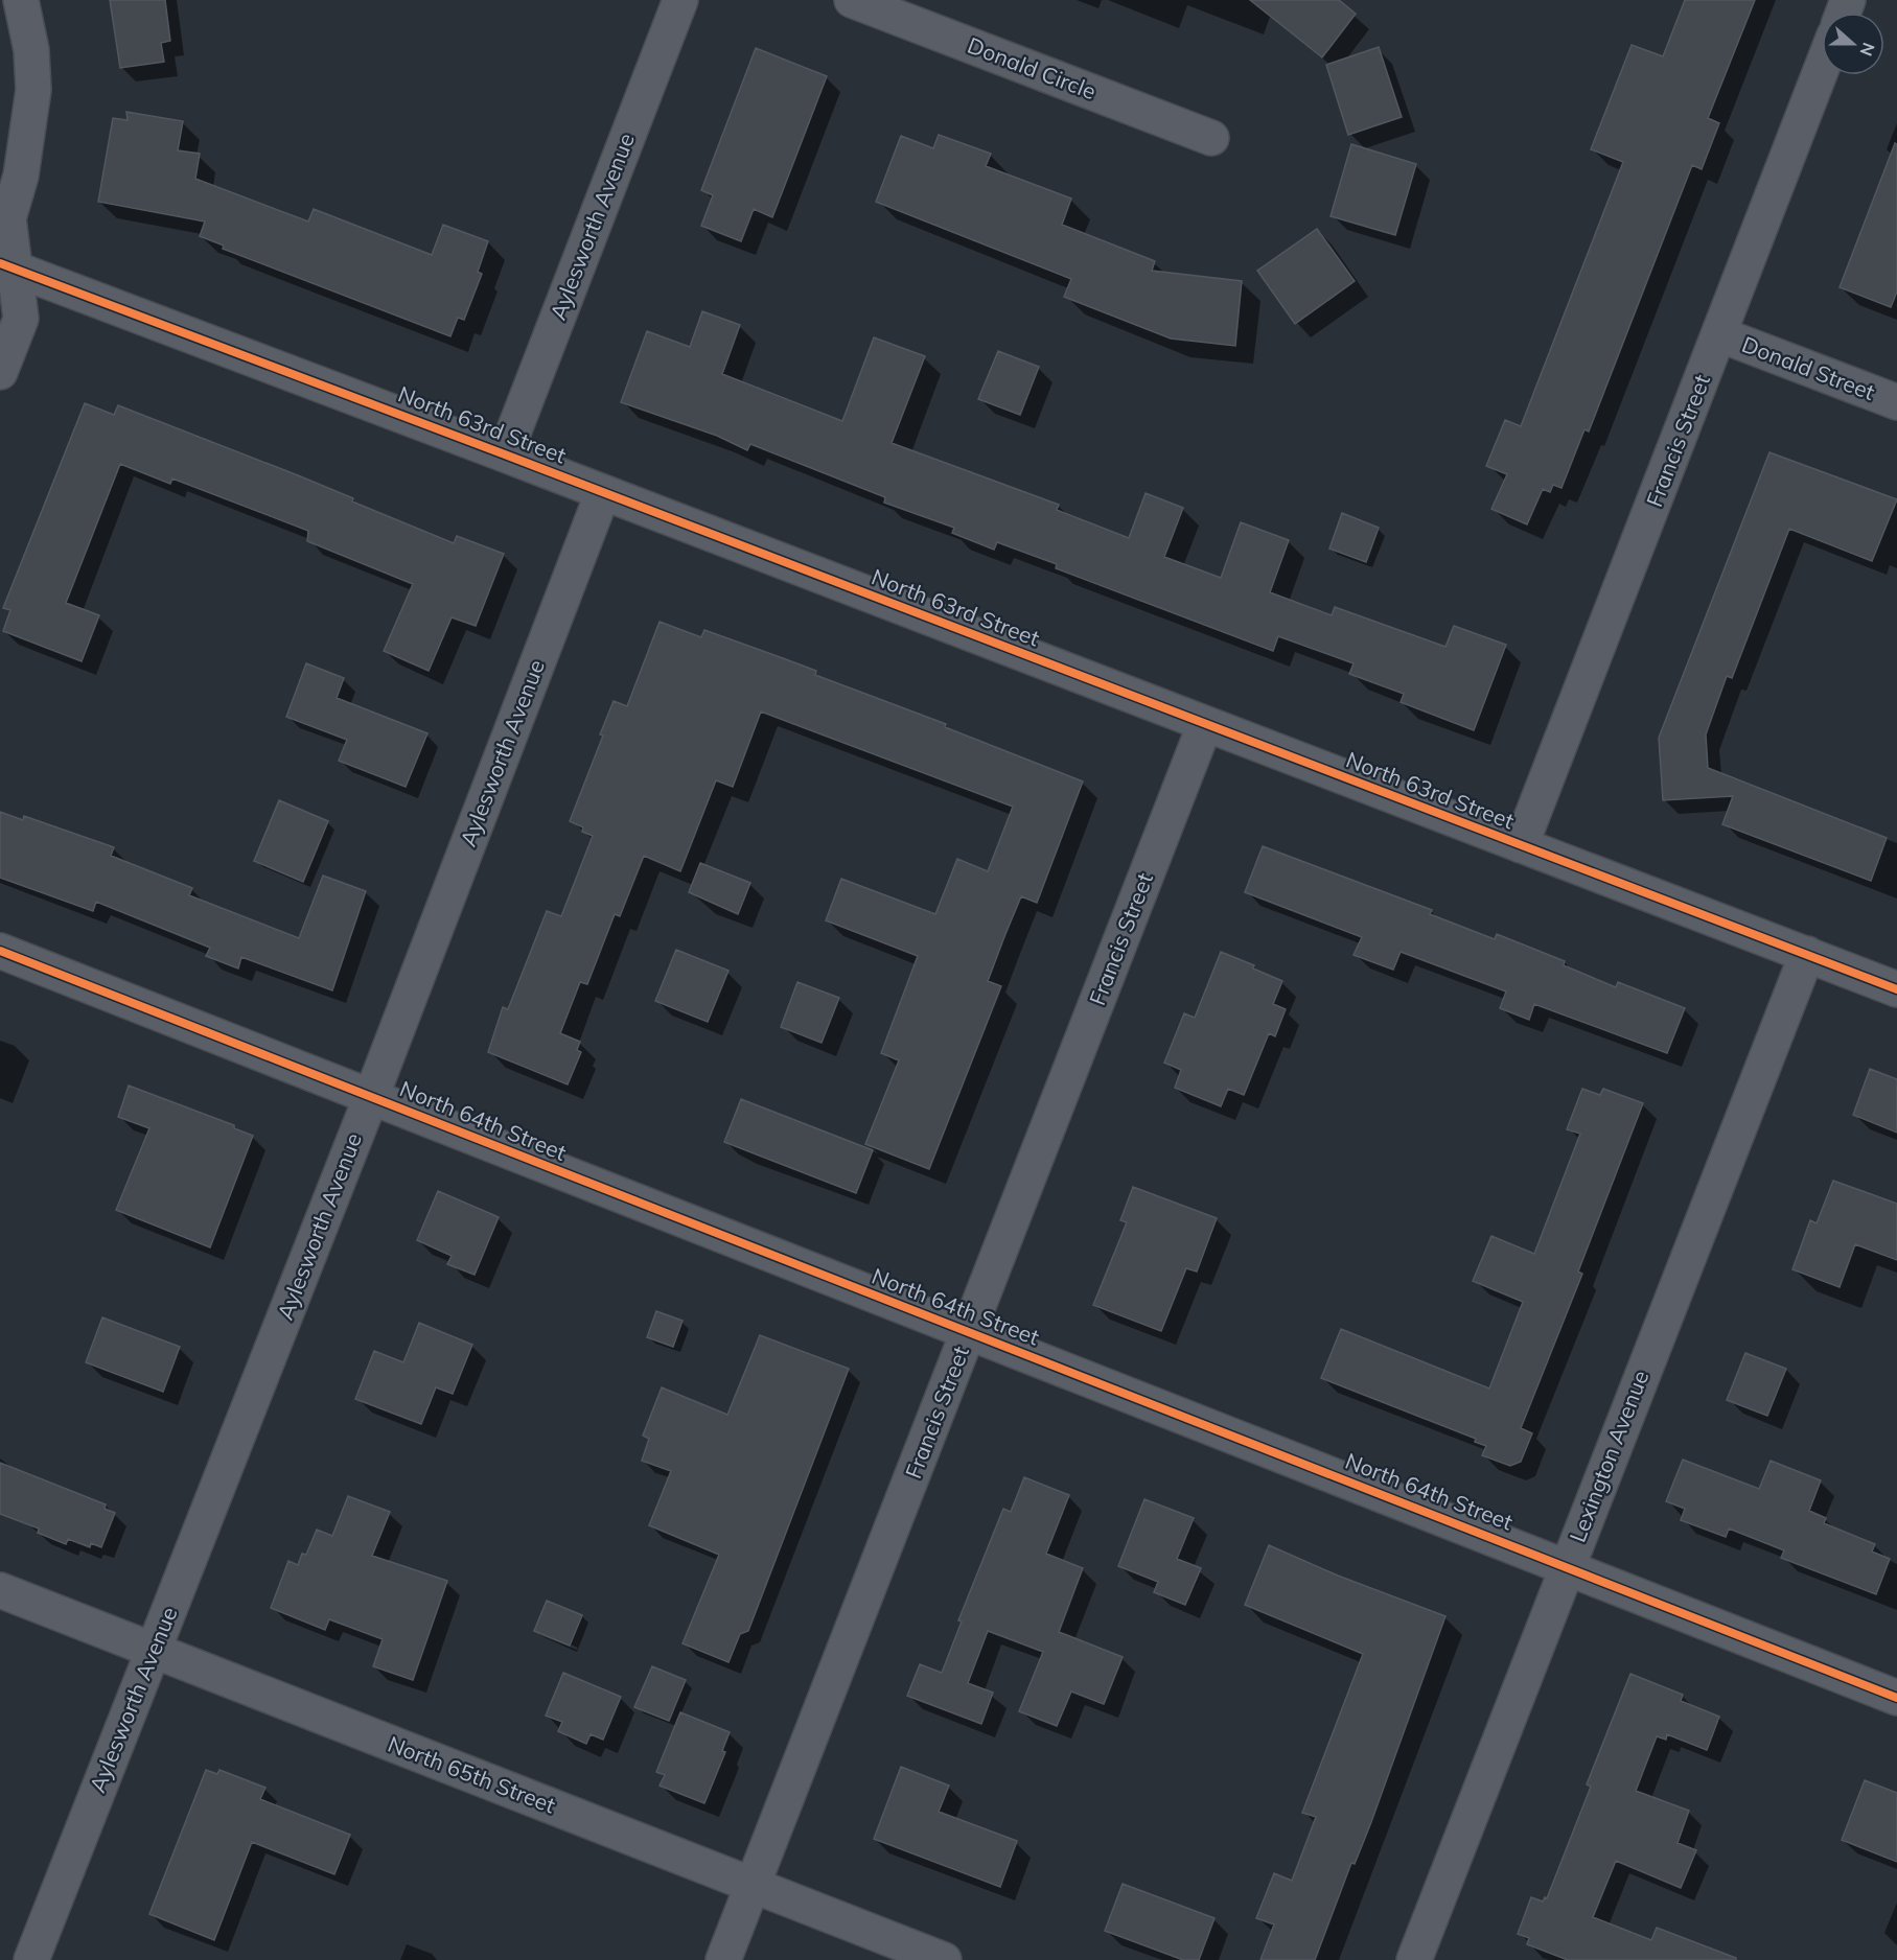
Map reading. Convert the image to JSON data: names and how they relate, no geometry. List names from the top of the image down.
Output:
{
  "streets": {
    "street": [
      "Donald Circle",
      "Aylesworth Avenue",
      "Donald Street",
      "North 63rd Street",
      "Francis Street",
      "North 64th Street",
      "Lexington Avenue",
      "North 65th Street"
    ]
  },
  "crossings": [
    ["Aylesworth Avenue", "North 63rd Street"],
    ["Aylesworth Avenue", "North 64th Street"],
    ["Aylesworth Avenue", "North 65th Street"],
    ["Donald Street", "Francis Street"],
    ["North 63rd Street", "Francis Street"],
    ["North 63rd Street", "Lexington Avenue"],
    ["Francis Street", "North 64th Street"],
    ["Francis Street", "North 65th Street"],
    ["North 64th Street", "Lexington Avenue"]
  ],
  "north": "right"
}
